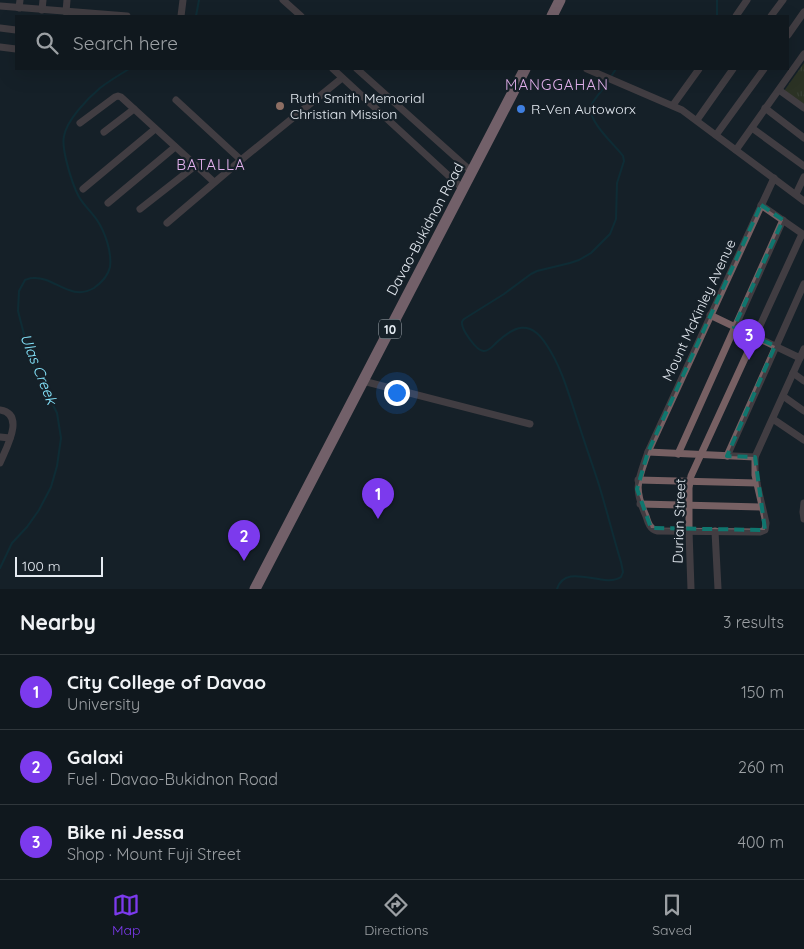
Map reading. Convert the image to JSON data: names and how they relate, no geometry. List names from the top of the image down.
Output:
{
  "streets": {
    "highway": ["Davao-Bukidnon Road", "10"],
    "street": ["Mount McKinley Avenue", "Durian Street"]
  },
  "districts": ["MANGGAHAN", "BATALLA"],
  "water": ["Ulas Creek"],
  "places": ["Ruth Smith Memorial Christian Mission", "R-Ven Autoworx"],
  "scale_bar": "100 m",
  "page": {
    "search": "Search here",
    "pins": ["3", "1", "2"],
    "scale": "100 m",
    "heading": ["Nearby", "3 results"],
    "list": [
      {
        "mark": "1",
        "name": "City College of Davao",
        "note": "University",
        "value": "150 m"
      },
      {
        "mark": "2",
        "name": "Galaxi",
        "note": "Fuel · Davao-Bukidnon Road",
        "value": "260 m"
      },
      {
        "mark": "3",
        "name": "Bike ni Jessa",
        "note": "Shop · Mount Fuji Street",
        "value": "400 m"
      }
    ],
    "nav": ["Map", "Directions", "Saved"]
  }
}
